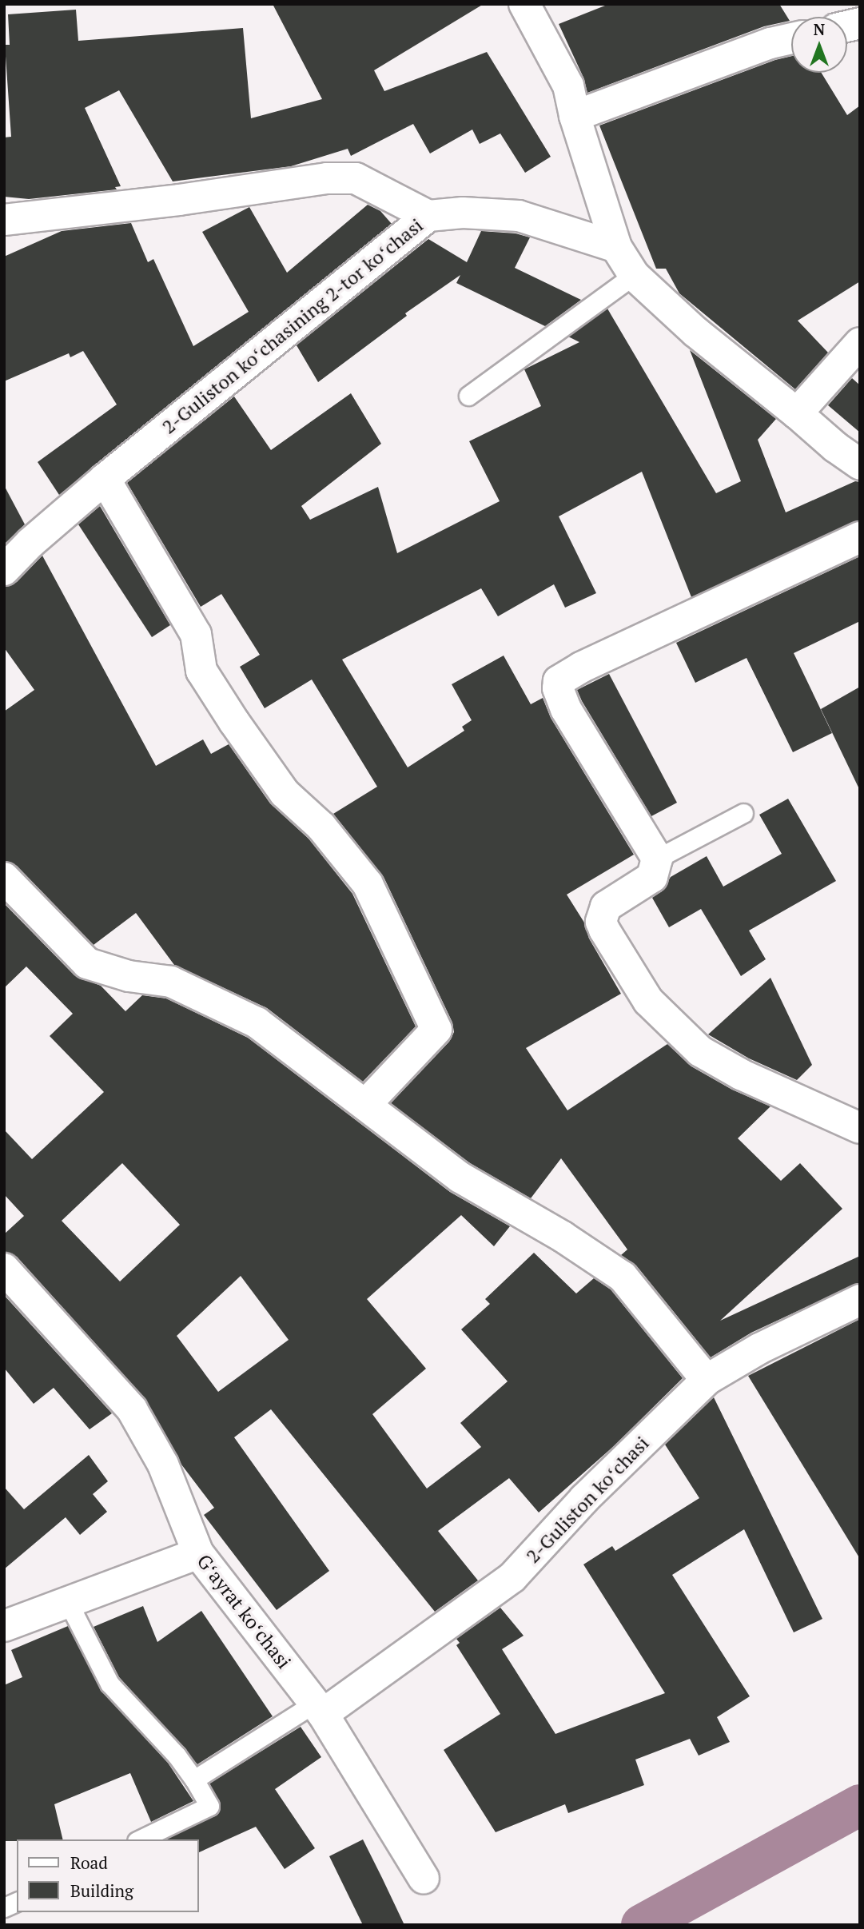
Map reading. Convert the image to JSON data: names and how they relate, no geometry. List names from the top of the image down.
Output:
{
  "streets": {
    "street": ["2-Guliston koʻchasining 2-tor koʻchasi", "2-Guliston koʻchasi", "Gʻayrat koʻchasi"]
  },
  "crossings": [
    ["2-Guliston koʻchasi", "Gʻayrat koʻchasi"]
  ],
  "legend": ["Road", "Building"],
  "north": "top"
}
